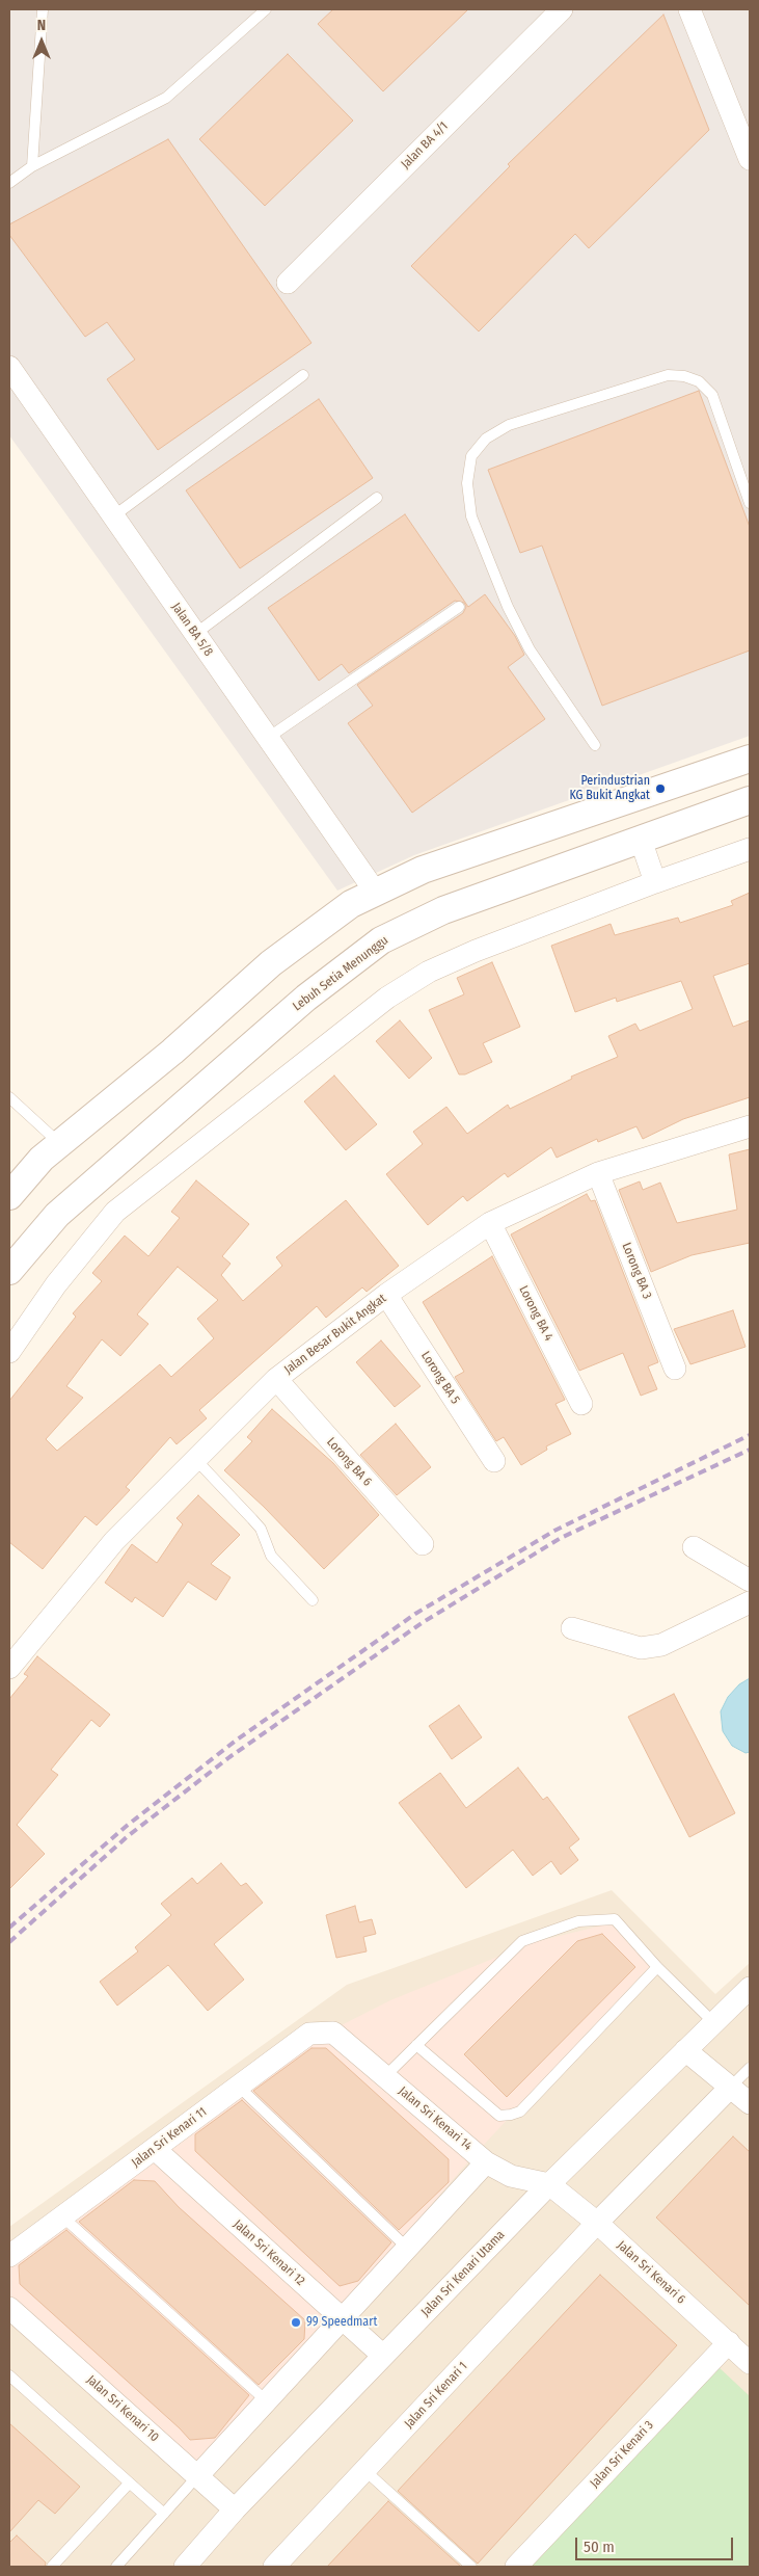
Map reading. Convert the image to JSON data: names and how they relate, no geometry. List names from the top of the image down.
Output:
{
  "streets": {
    "street": [
      "Jalan BA 4/1",
      "Jalan BA 5/8",
      "Lebuh Setia Menunggu",
      "Lorong BA 3",
      "Lorong BA 4",
      "Jalan Besar Bukit Angkat",
      "Lorong BA 5",
      "Lorong BA 6",
      "Jalan Sri Kenari 14",
      "Jalan Sri Kenari 11",
      "Jalan Sri Kenari 12",
      "Jalan Sri Kenari 6",
      "Jalan Sri Kenari Utama",
      "Jalan Sri Kenari 1",
      "Jalan Sri Kenari 10",
      "Jalan Sri Kenari 3"
    ]
  },
  "crossings": [
    ["Lorong BA 3", "Jalan Besar Bukit Angkat"],
    ["Lorong BA 4", "Jalan Besar Bukit Angkat"],
    ["Jalan Besar Bukit Angkat", "Lorong BA 5"],
    ["Jalan Besar Bukit Angkat", "Lorong BA 6"],
    ["Jalan Sri Kenari 14", "Jalan Sri Kenari 11"],
    ["Jalan Sri Kenari 14", "Jalan Sri Kenari 6"],
    ["Jalan Sri Kenari 14", "Jalan Sri Kenari Utama"],
    ["Jalan Sri Kenari 11", "Jalan Sri Kenari 12"],
    ["Jalan Sri Kenari 12", "Jalan Sri Kenari Utama"],
    ["Jalan Sri Kenari 6", "Jalan Sri Kenari Utama"],
    ["Jalan Sri Kenari 6", "Jalan Sri Kenari 1"],
    ["Jalan Sri Kenari 6", "Jalan Sri Kenari 3"],
    ["Jalan Sri Kenari Utama", "Jalan Sri Kenari 10"]
  ],
  "places": ["Perindustrian KG Bukit Angkat", "99 Speedmart"],
  "scale_bar": "50 m",
  "north": "top"
}
